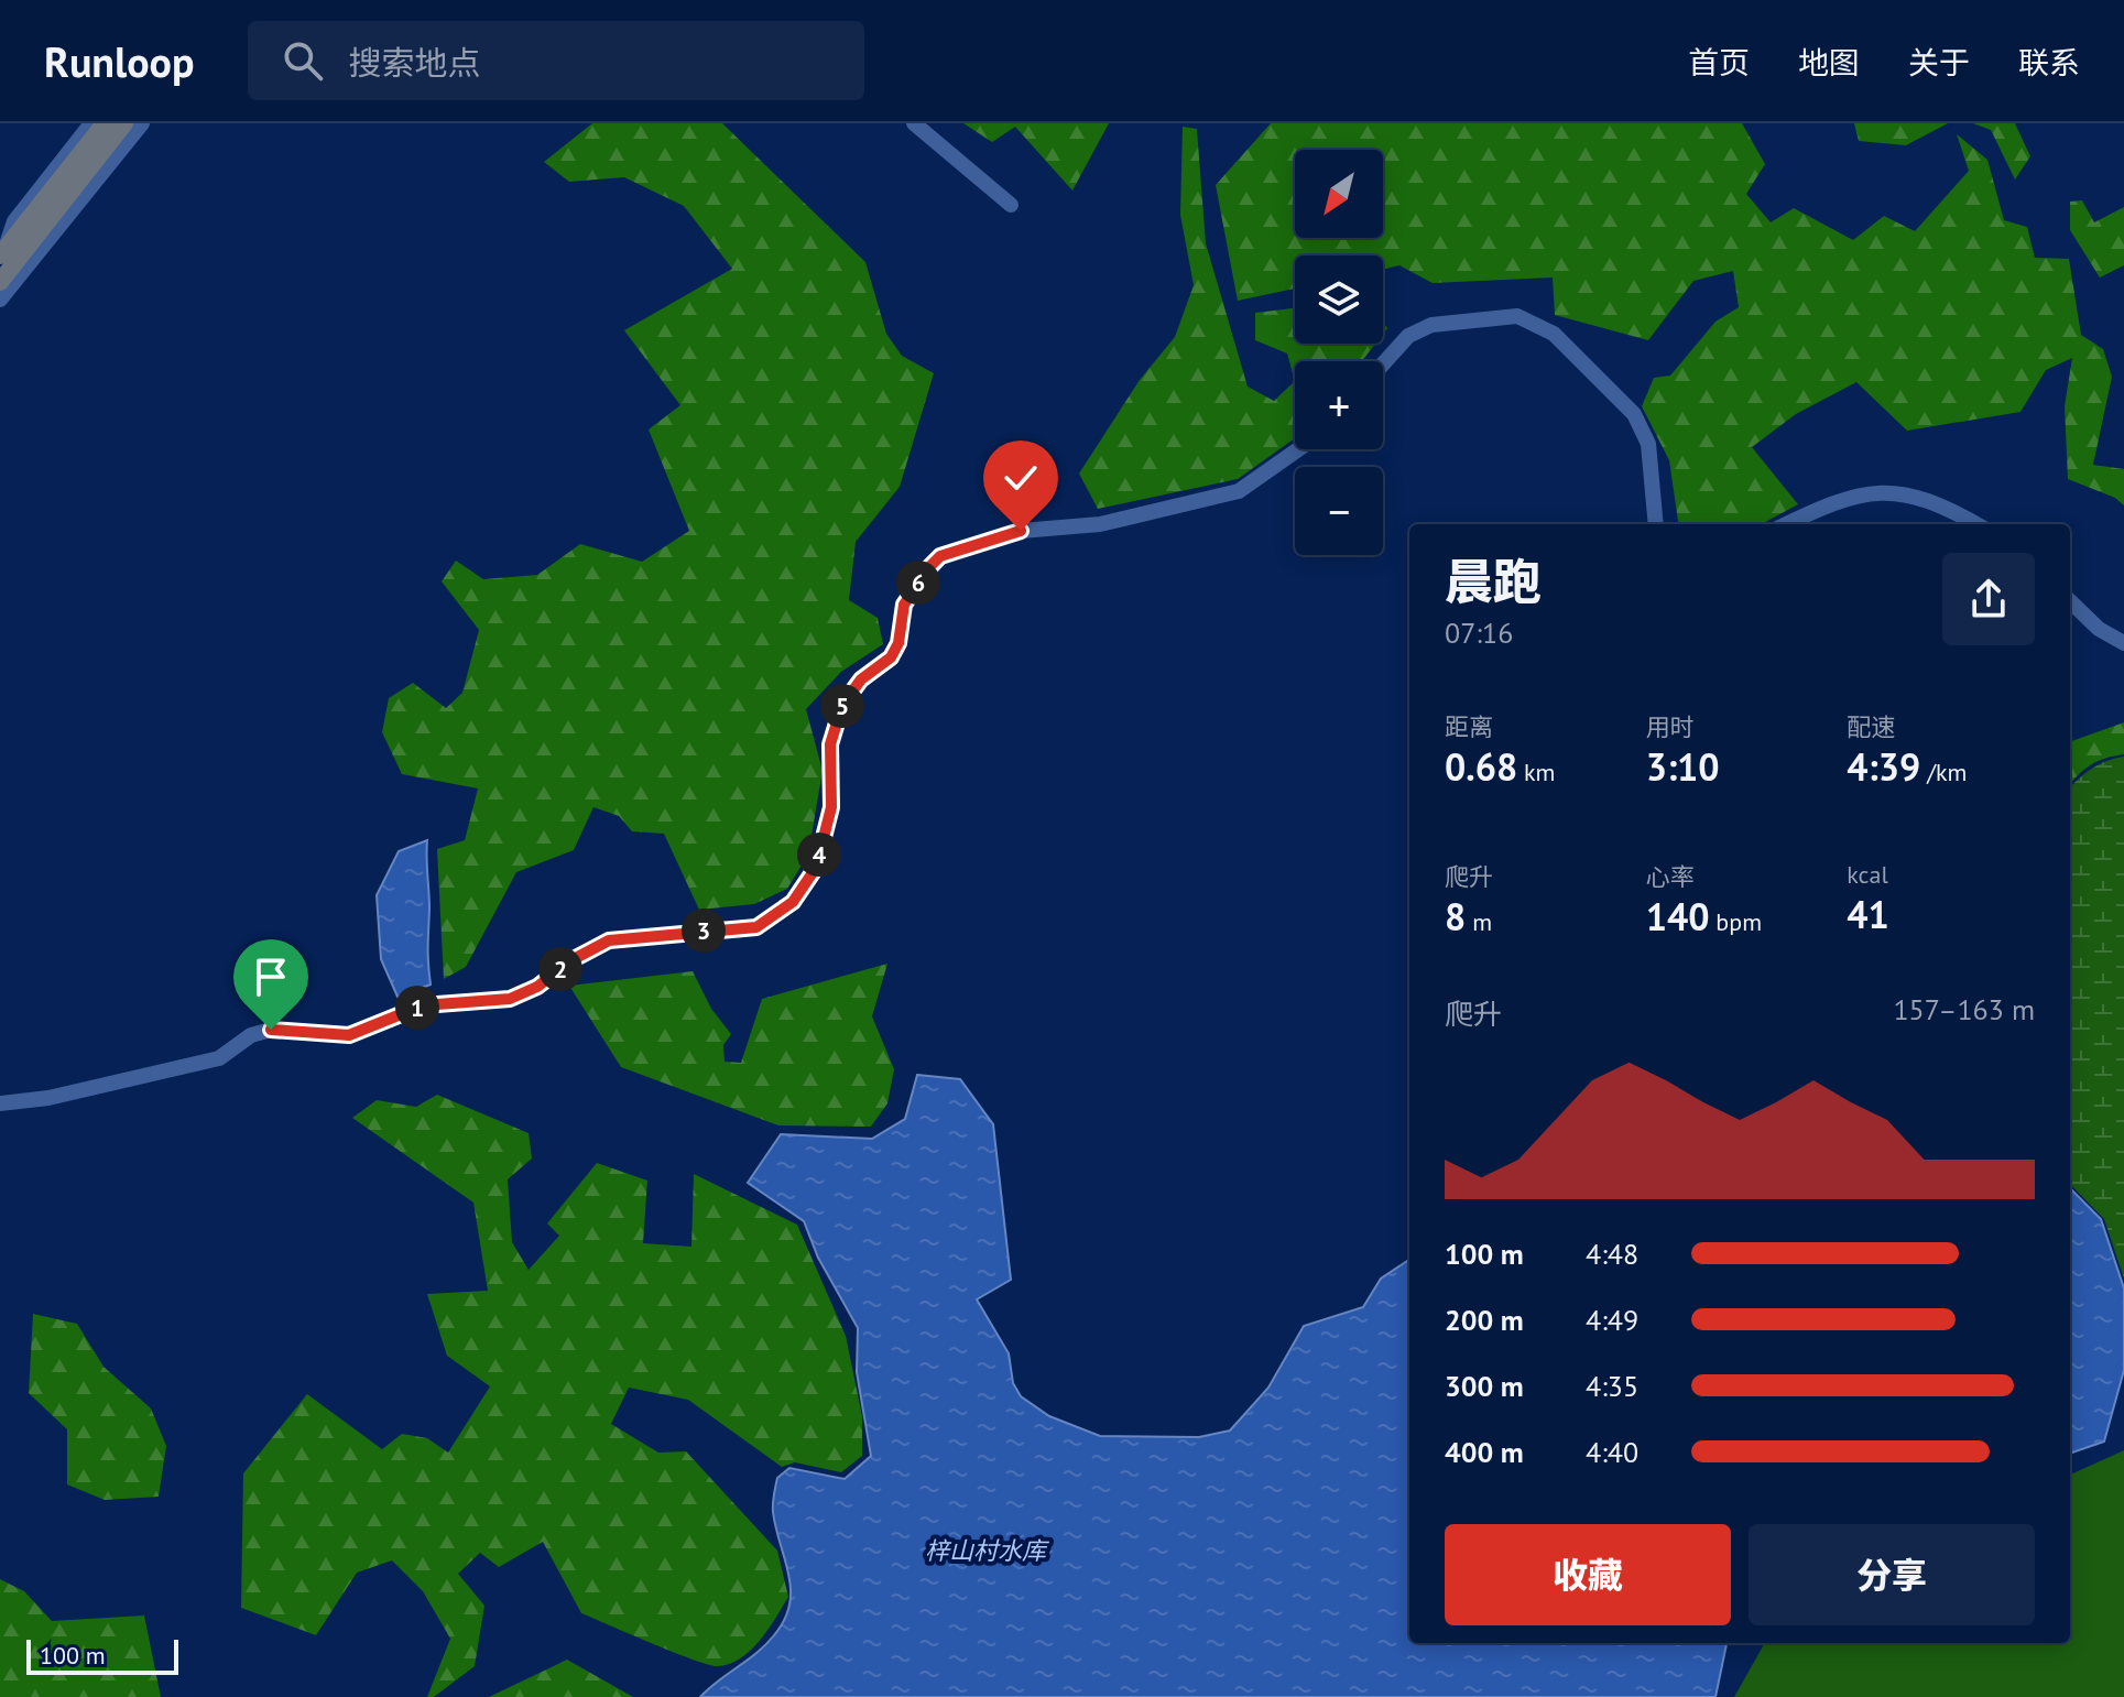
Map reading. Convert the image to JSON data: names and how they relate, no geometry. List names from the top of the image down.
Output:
{
  "water": ["梓山村水库"],
  "scale_bar": "100 m",
  "north": "bottom left",
  "page": {
    "header": "Runloop",
    "search": "搜索地点",
    "nav": [
      "首页",
      "地图",
      "关于",
      "联系"
    ],
    "map_buttons": ["+", "−"],
    "heading": ["晨跑", "07:16"],
    "pins": [
      "6",
      "5",
      "4",
      "3",
      "2",
      "1"
    ],
    "stats": [
      ["距离", "0.68 km"],
      ["用时", "3:10"],
      ["配速", "4:39 /km"],
      ["爬升", "8 m"],
      ["心率", "140 bpm"],
      ["kcal", "41"]
    ],
    "chart": ["爬升", "157–163 m"],
    "list": [
      {
        "name": "100 m",
        "note": "4:48"
      },
      {
        "name": "200 m",
        "note": "4:49"
      },
      {
        "name": "300 m",
        "note": "4:35"
      },
      {
        "name": "400 m",
        "note": "4:40"
      }
    ],
    "buttons": ["收藏", "分享"],
    "scale": "100 m"
  }
}
